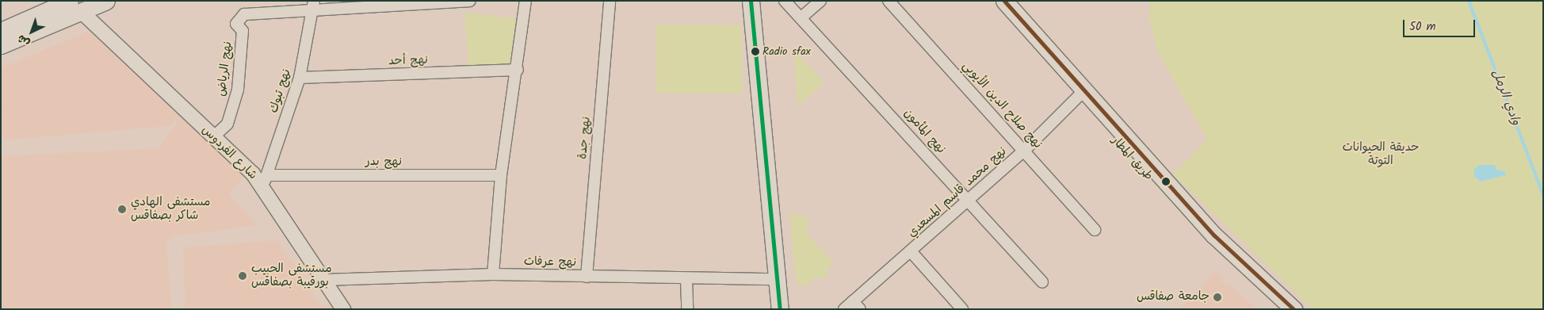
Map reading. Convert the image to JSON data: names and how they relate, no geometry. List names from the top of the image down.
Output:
{
  "streets": {
    "main road": ["طريق المطار"],
    "street": [
      "نهج أحد",
      "نهج الرياض",
      "نهج تبوك",
      "نهج صلاح الدين الأيوبي",
      "نهج المأمون",
      "نهج جدة",
      "شارع الفردوس",
      "نهج بدر",
      "نهج محمد قاسم المسعدي",
      "نهج عرفات"
    ]
  },
  "crossings": [
    ["نهج أحد", "نهج تبوك"],
    ["نهج الرياض", "نهج تبوك"],
    ["نهج الرياض", "شارع الفردوس"],
    ["نهج تبوك", "شارع الفردوس"],
    ["نهج تبوك", "نهج بدر"],
    ["نهج صلاح الدين الأيوبي", "نهج محمد قاسم المسعدي"],
    ["نهج المأمون", "نهج محمد قاسم المسعدي"],
    ["نهج جدة", "نهج عرفات"],
    ["شارع الفردوس", "نهج بدر"],
    ["شارع الفردوس", "نهج عرفات"],
    ["طريق المطار", "نهج محمد قاسم المسعدي"]
  ],
  "water": ["وادي الرمل"],
  "parks": ["حديقة الحيوانات التوتة"],
  "places": [
    "Radio sfax",
    "مستشفى الهادي شاكر بصفاقس",
    "مستشفى الحبيب بورقيبة بصفاقس",
    "جامعة صفاقس"
  ],
  "scale_bar": "50 m",
  "north": "bottom left"
}
